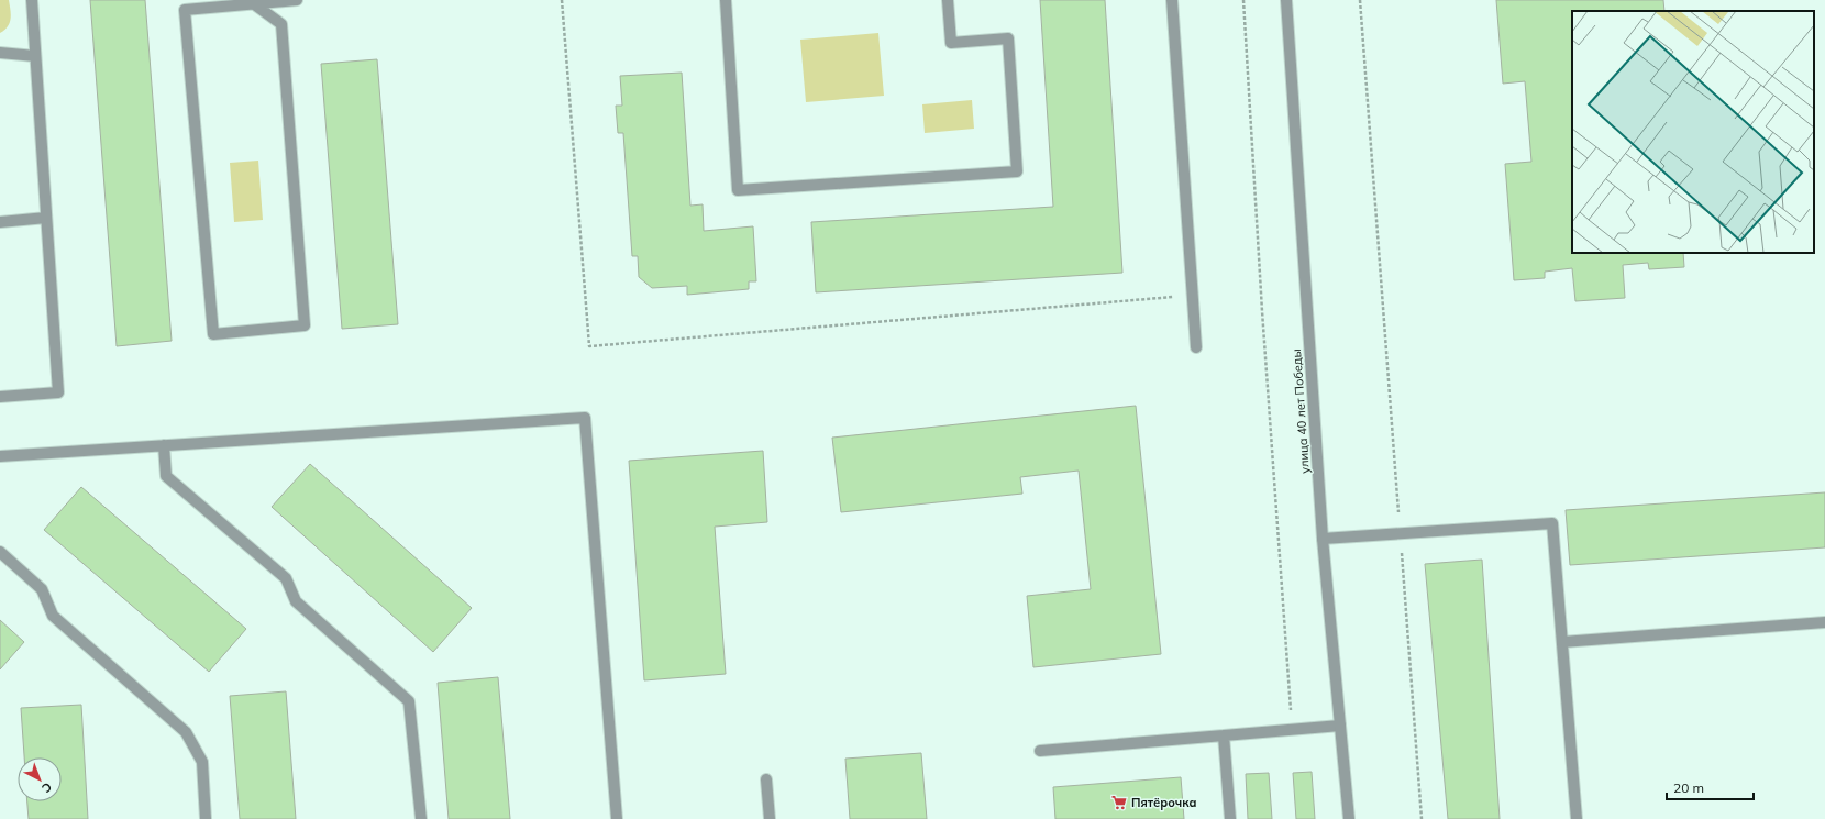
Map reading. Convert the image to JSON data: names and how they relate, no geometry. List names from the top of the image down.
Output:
{
  "streets": {
    "street": ["улица 40 лет Победы"]
  },
  "places": {
    "supermarket": ["Пятёрочка"]
  },
  "scale_bar": "20 m",
  "north": "bottom right"
}
